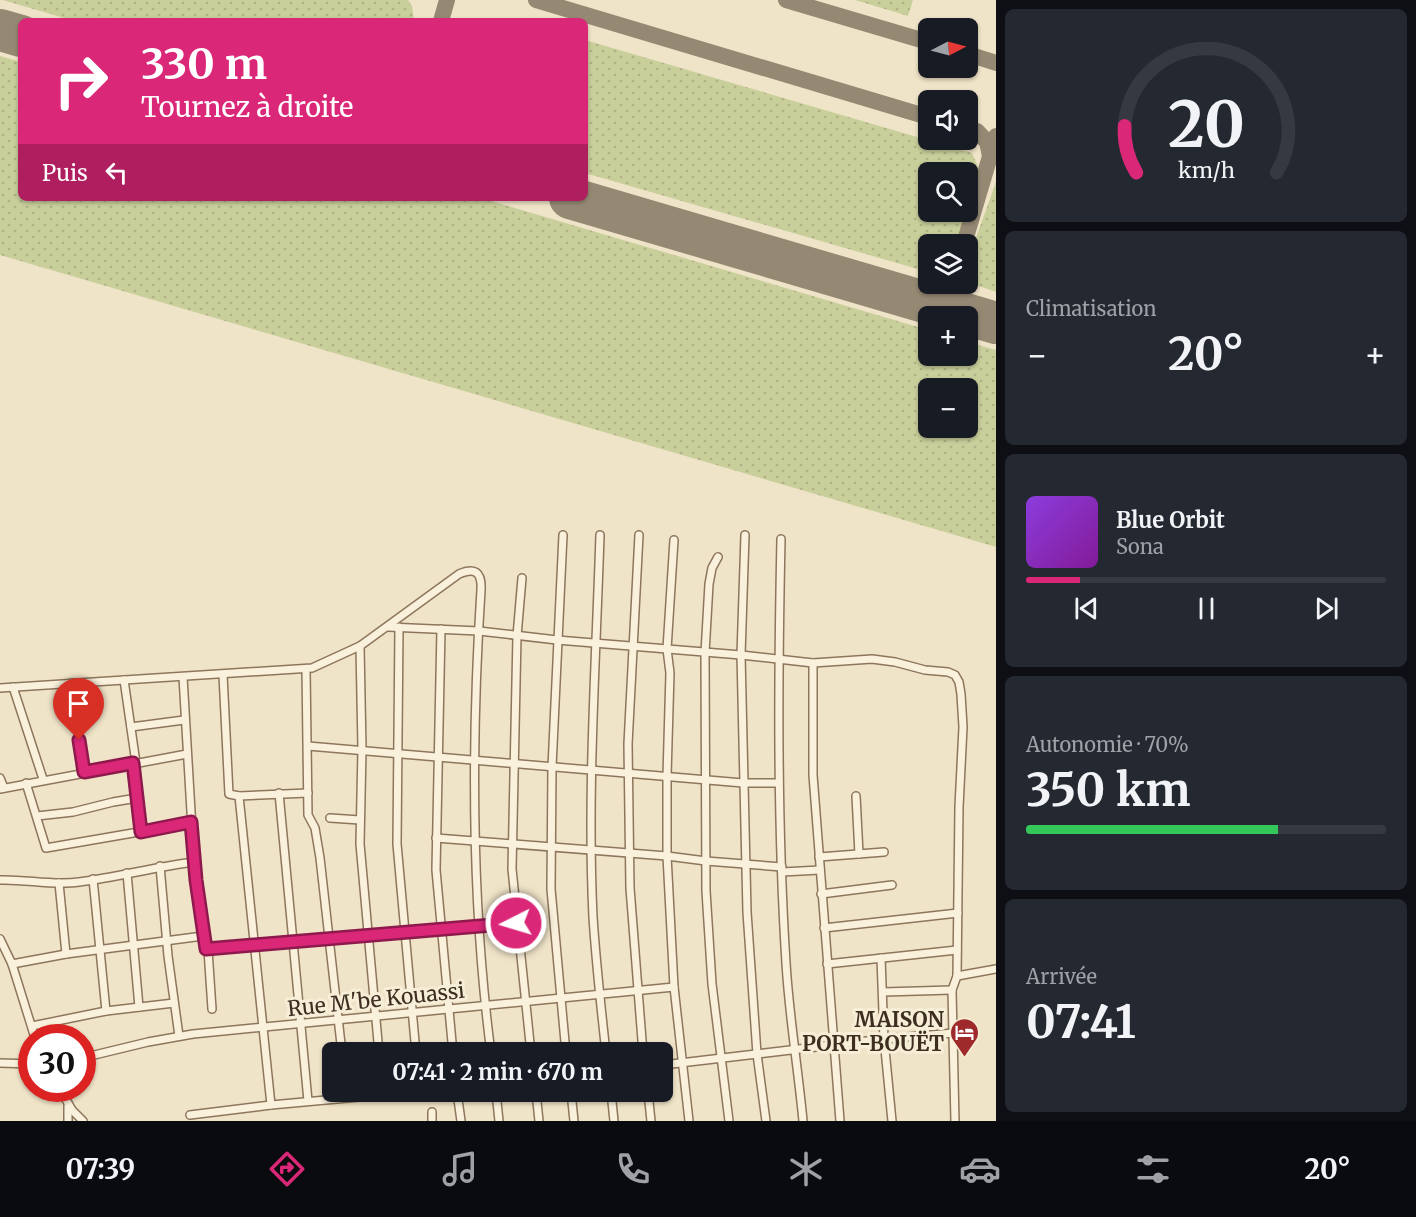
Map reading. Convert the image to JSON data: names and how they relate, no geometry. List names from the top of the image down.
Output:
{
  "streets": {
    "street": ["Rue M'be Kouassi"]
  },
  "places": {
    "hotel": ["MAISON PORT-BOUËT"]
  },
  "north": "right",
  "page": {
    "map_buttons": ["+", "−"],
    "turn": ["330 m", "Tournez à droite"],
    "then": "Puis",
    "tile": [
      "Climatisation",
      ["Autonomie · 70%", "350 km"],
      ["Arrivée", "07:41"]
    ],
    "heat": ["−", "20°", "+"],
    "song": ["Blue Orbit", "Sona"],
    "limit": "30",
    "trip": "07:41 · 2 min · 670 m",
    "tabs": ["07:39", "20°"],
    "gauge": ["20", "km/h"]
  }
}
